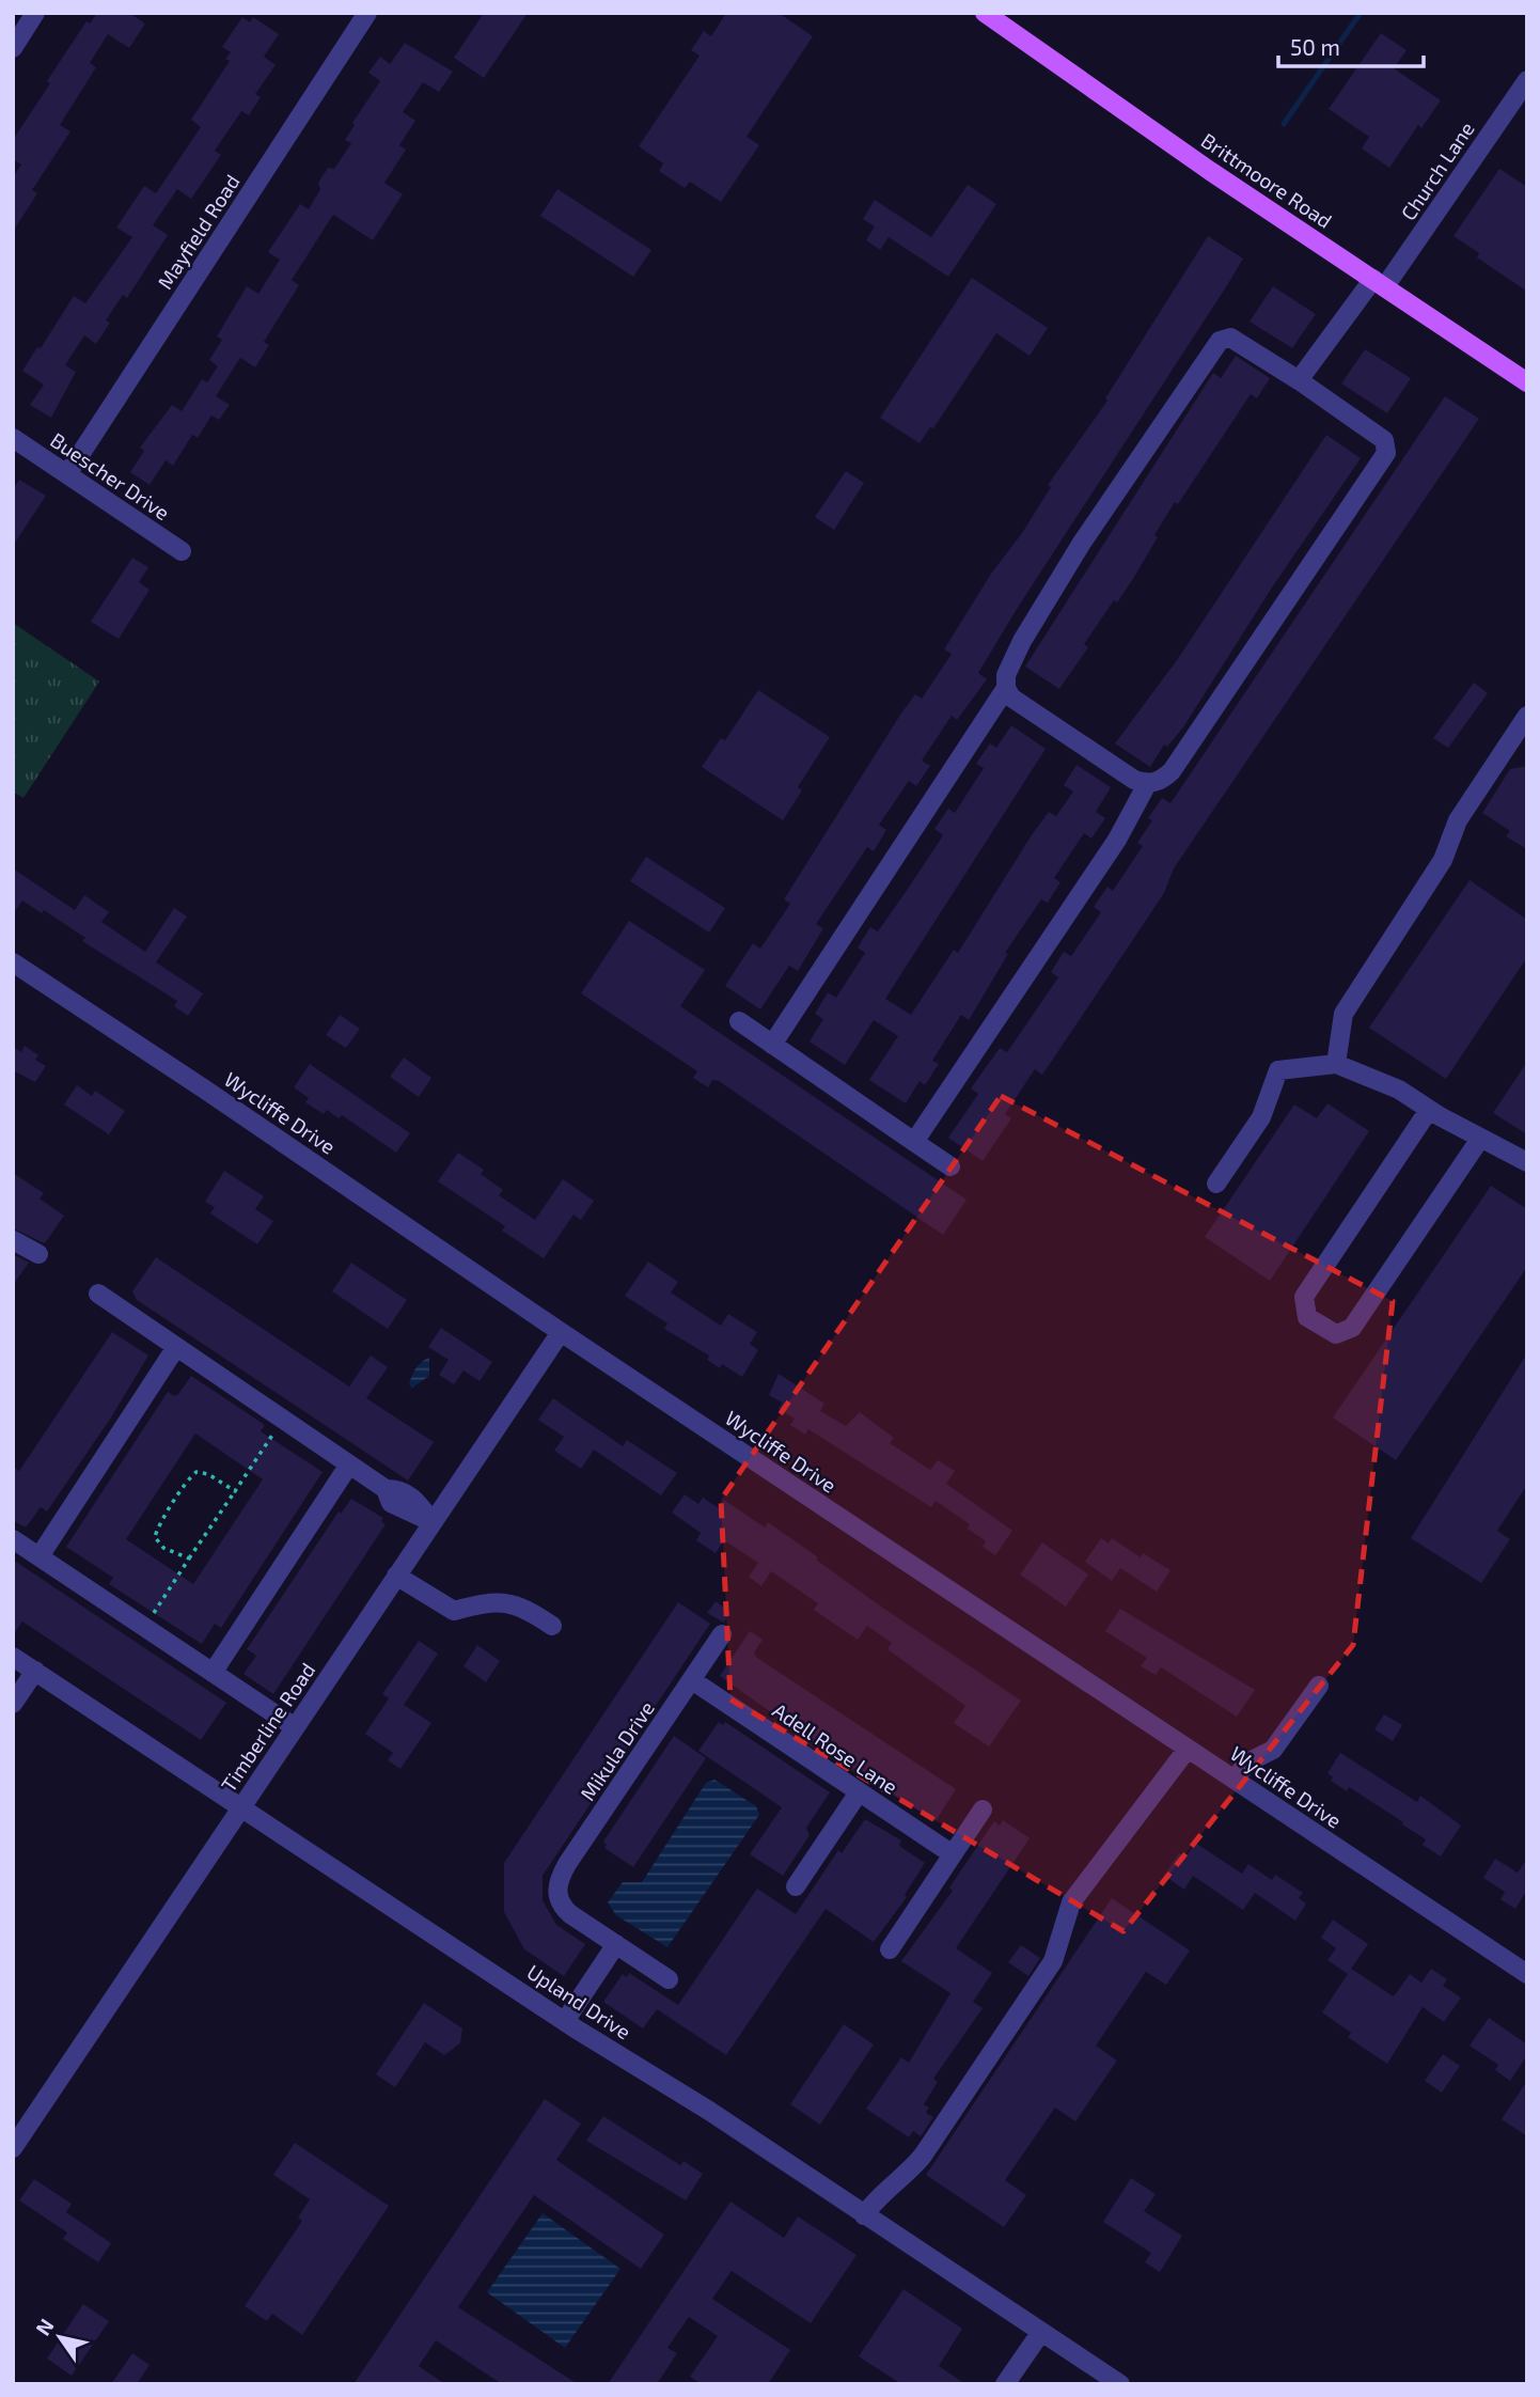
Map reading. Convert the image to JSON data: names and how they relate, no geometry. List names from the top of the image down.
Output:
{
  "streets": {
    "main road": ["Brittmoore Road"],
    "street": [
      "Church Lane",
      "Mayfield Road",
      "Buescher Drive",
      "Wycliffe Drive",
      "Timberline Road",
      "Adell Rose Lane",
      "Mikula Drive",
      "Upland Drive"
    ]
  },
  "crossings": [
    ["Church Lane", "Brittmoore Road"],
    ["Mayfield Road", "Buescher Drive"],
    ["Wycliffe Drive", "Timberline Road"],
    ["Timberline Road", "Upland Drive"],
    ["Adell Rose Lane", "Mikula Drive"]
  ],
  "scale_bar": "50 m",
  "north": "top left"
}
